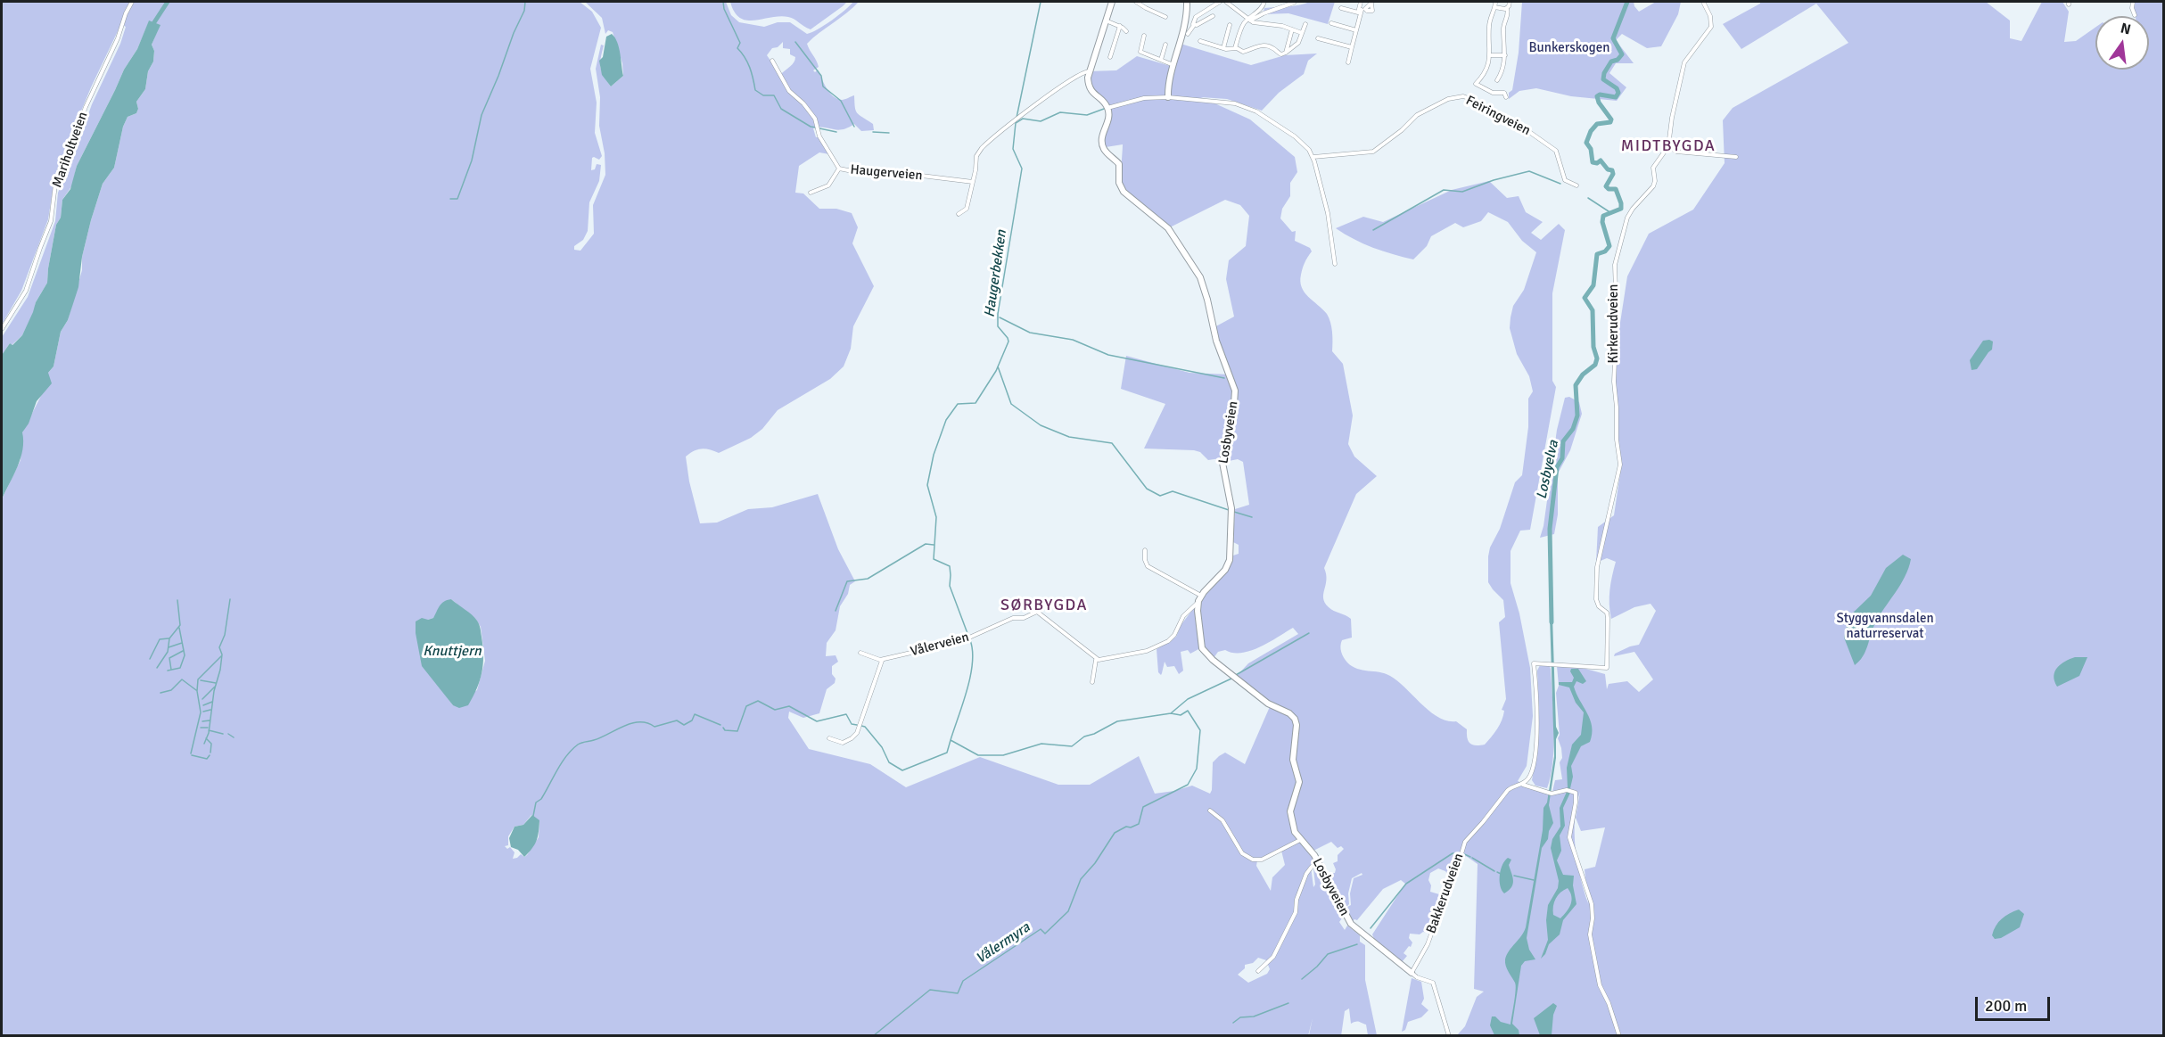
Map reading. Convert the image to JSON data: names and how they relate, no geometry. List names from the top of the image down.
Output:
{
  "streets": {
    "main road": ["Losbyveien"],
    "street": [
      "Feiringveien",
      "Mariholtveien",
      "Haugerveien",
      "Kirkerudveien",
      "Vålerveien",
      "Bakkerudveien"
    ]
  },
  "crossings": [
    ["Kirkerudveien", "Bakkerudveien"],
    ["Losbyveien", "Bakkerudveien"]
  ],
  "districts": ["MIDTBYGDA", "SØRBYGDA"],
  "water": [
    "Haugerbekken",
    "Losbyelva",
    "Knuttjern",
    "Vålermyra"
  ],
  "parks": ["Bunkerskogen", "Styggvannsdalen naturreservat"],
  "scale_bar": "200 m",
  "north": "top"
}
